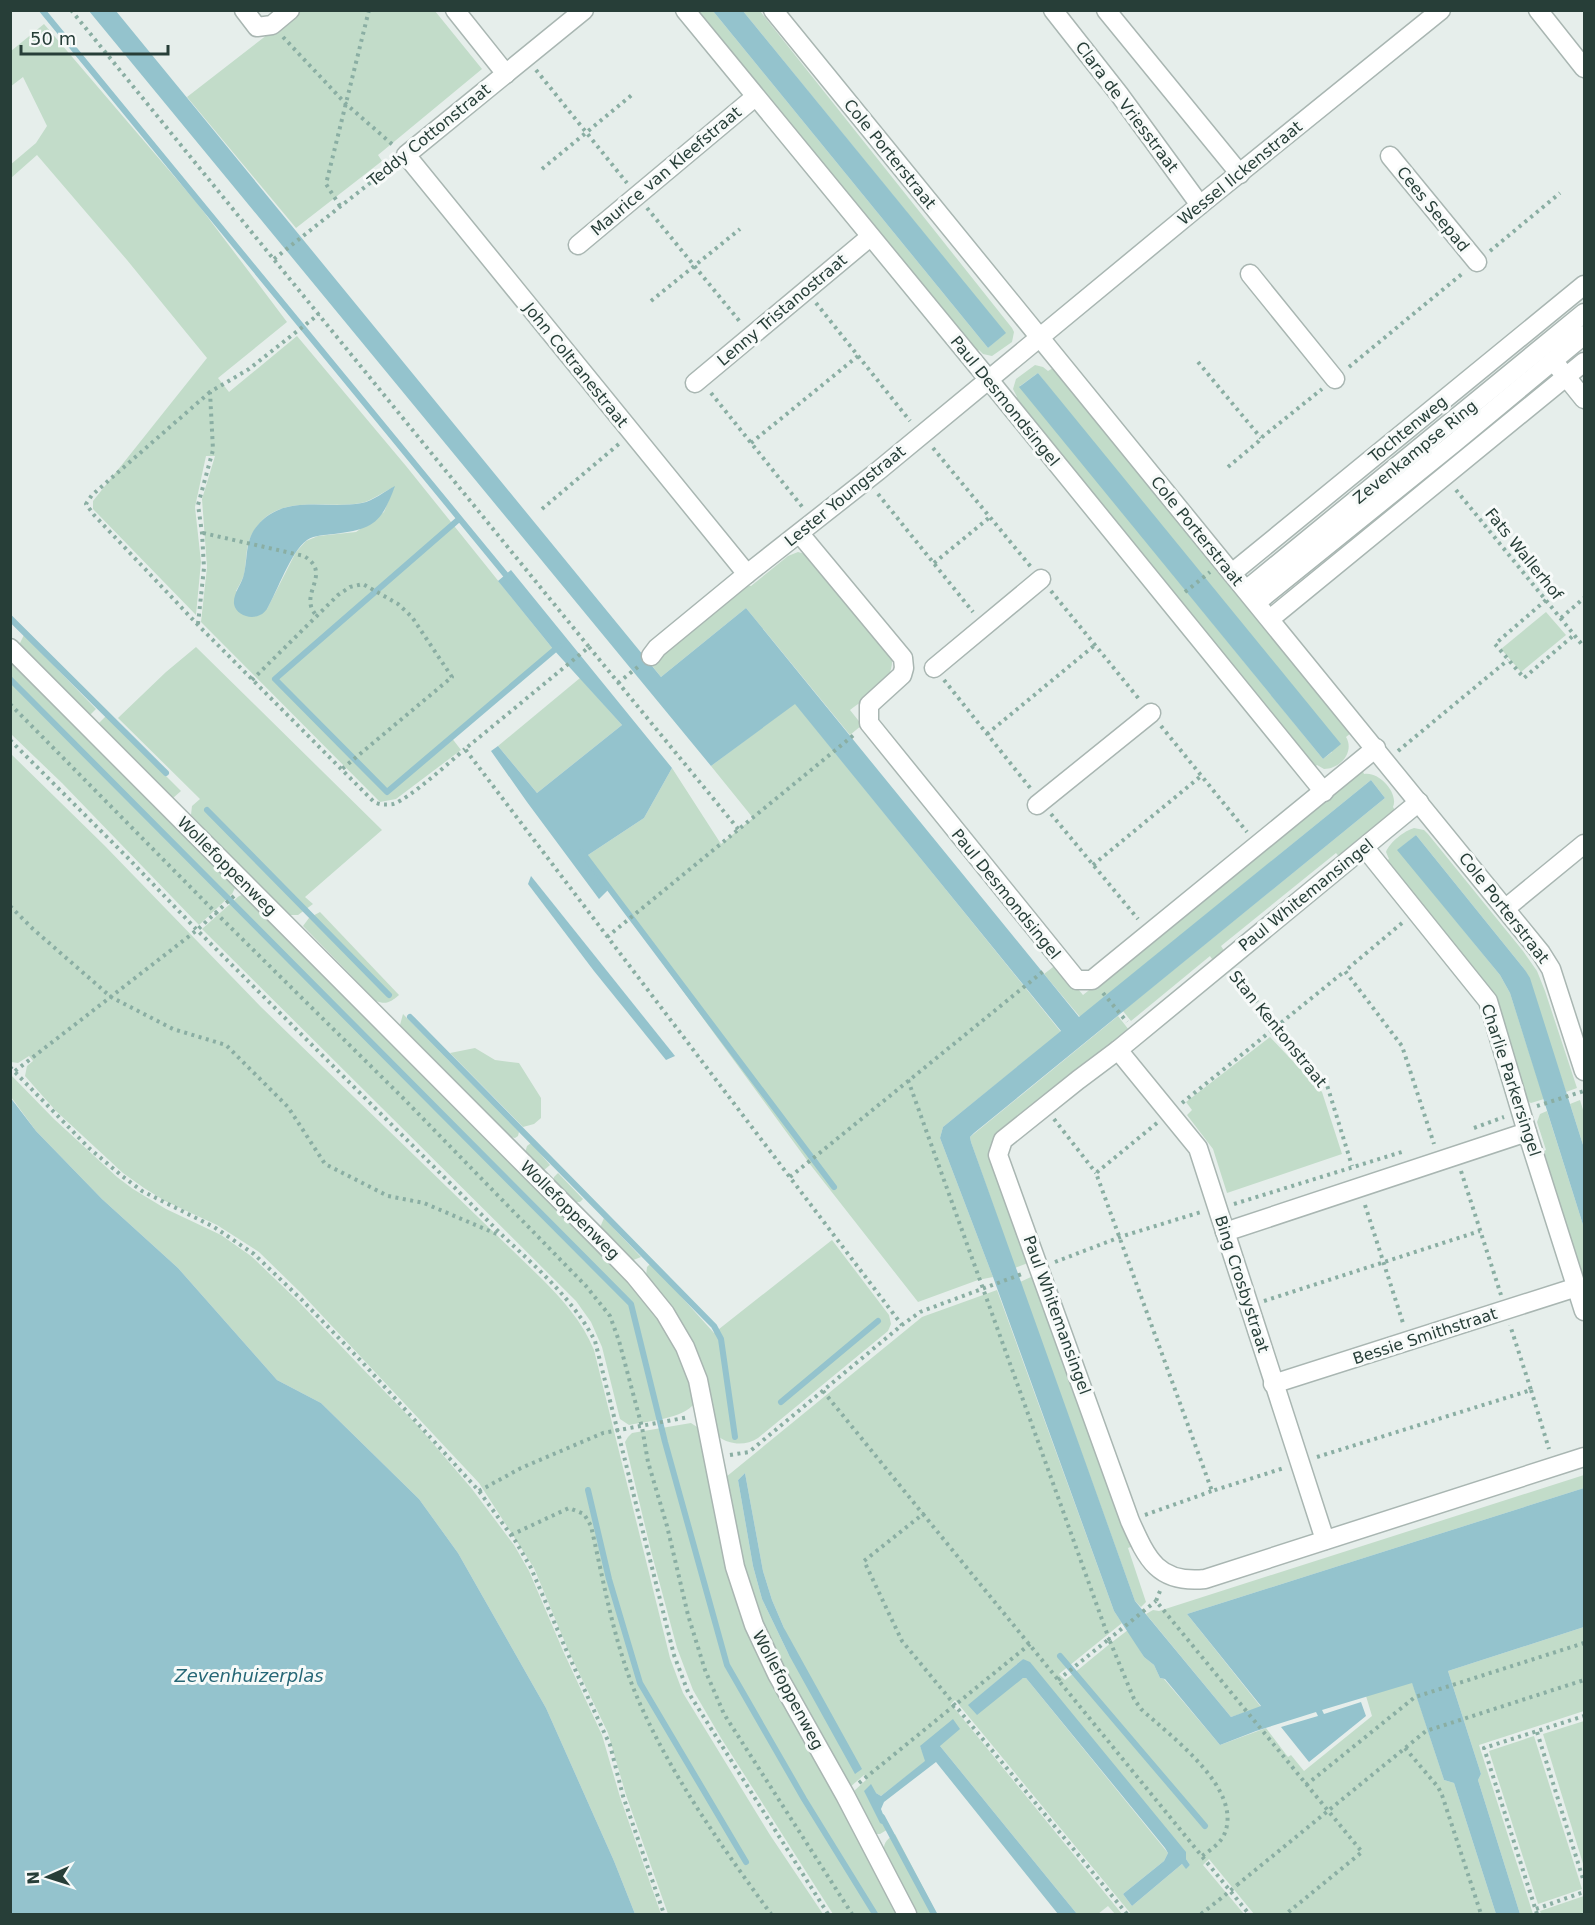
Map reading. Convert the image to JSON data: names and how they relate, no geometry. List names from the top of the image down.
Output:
{
  "streets": {
    "street": [
      "Clara de Vriesstraat",
      "Teddy Cottonstraat",
      "Cole Porterstraat",
      "Maurice van Kleefstraat",
      "Wessel Ilckenstraat",
      "Cees Seepad",
      "Lenny Tristanostraat",
      "John Coltranestraat",
      "Paul Desmondsingel",
      "Tochtenweg",
      "Zevenkampse Ring",
      "Lester Youngstraat",
      "Wollefoppenweg",
      "Paul Whitemansingel",
      "Charlie Parkersingel",
      "Bing Crosbystraat",
      "Bessie Smithstraat"
    ],
    "path": ["Fats Wallerhof", "Stan Kentonstraat"]
  },
  "crossings": [
    ["Clara de Vriesstraat", "Wessel Ilckenstraat"],
    ["Teddy Cottonstraat", "John Coltranestraat"],
    ["Cole Porterstraat", "Wessel Ilckenstraat"],
    ["Cole Porterstraat", "Paul Desmondsingel"],
    ["Cole Porterstraat", "Tochtenweg"],
    ["Cole Porterstraat", "Zevenkampse Ring"],
    ["Cole Porterstraat", "Lester Youngstraat"],
    ["Cole Porterstraat", "Paul Whitemansingel"],
    ["Maurice van Kleefstraat", "Paul Desmondsingel"],
    ["Wessel Ilckenstraat", "Lester Youngstraat"],
    ["Lenny Tristanostraat", "Paul Desmondsingel"],
    ["John Coltranestraat", "Lester Youngstraat"],
    ["Paul Desmondsingel", "Lester Youngstraat"],
    ["Paul Whitemansingel", "Stan Kentonstraat"],
    ["Paul Whitemansingel", "Charlie Parkersingel"],
    ["Paul Whitemansingel", "Bing Crosbystraat"],
    ["Stan Kentonstraat", "Bessie Smithstraat"],
    ["Charlie Parkersingel", "Bessie Smithstraat"],
    ["Bing Crosbystraat", "Bessie Smithstraat"]
  ],
  "water": ["Zevenhuizerplas"],
  "scale_bar": "50 m",
  "north": "left"
}
